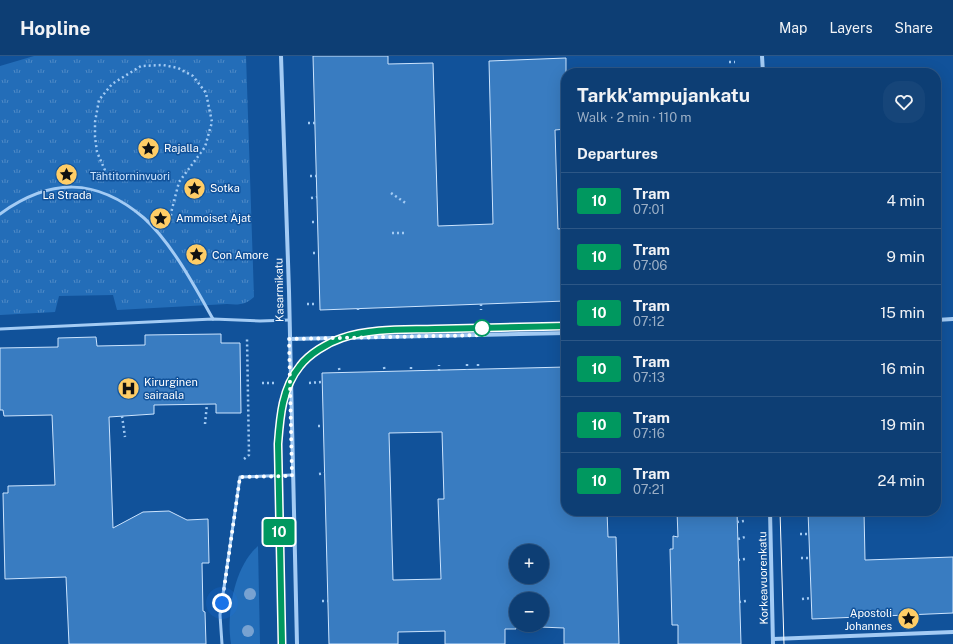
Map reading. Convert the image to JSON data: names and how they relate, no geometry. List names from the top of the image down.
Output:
{
  "streets": {
    "street": ["Kasarmikatu", "Korkeavuorenkatu"]
  },
  "parks": ["Tähtitorninvuori"],
  "places": {
    "place": [
      "Rajalla",
      "La Strada",
      "Sotka",
      "Ammoiset Ajat",
      "Con Amore",
      "Apostoli Johannes"
    ],
    "hospital": ["Kirurginen sairaala"]
  },
  "lines": ["tram line 10"],
  "page": {
    "header": "Hopline",
    "nav": ["Map", "Layers", "Share"],
    "on_map": "10",
    "heading": [
      ["Tarkk'ampujankatu", "Walk · 2 min · 110 m"],
      "Departures"
    ],
    "list": [
      {
        "mark": "10",
        "name": "Tram",
        "note": "07:01",
        "value": "4 min"
      },
      {
        "mark": "10",
        "name": "Tram",
        "note": "07:06",
        "value": "9 min"
      },
      {
        "mark": "10",
        "name": "Tram",
        "note": "07:12",
        "value": "15 min"
      },
      {
        "mark": "10",
        "name": "Tram",
        "note": "07:13",
        "value": "16 min"
      },
      {
        "mark": "10",
        "name": "Tram",
        "note": "07:16",
        "value": "19 min"
      },
      {
        "mark": "10",
        "name": "Tram",
        "note": "07:21",
        "value": "24 min"
      }
    ],
    "map_buttons": ["+", "−"]
  }
}
